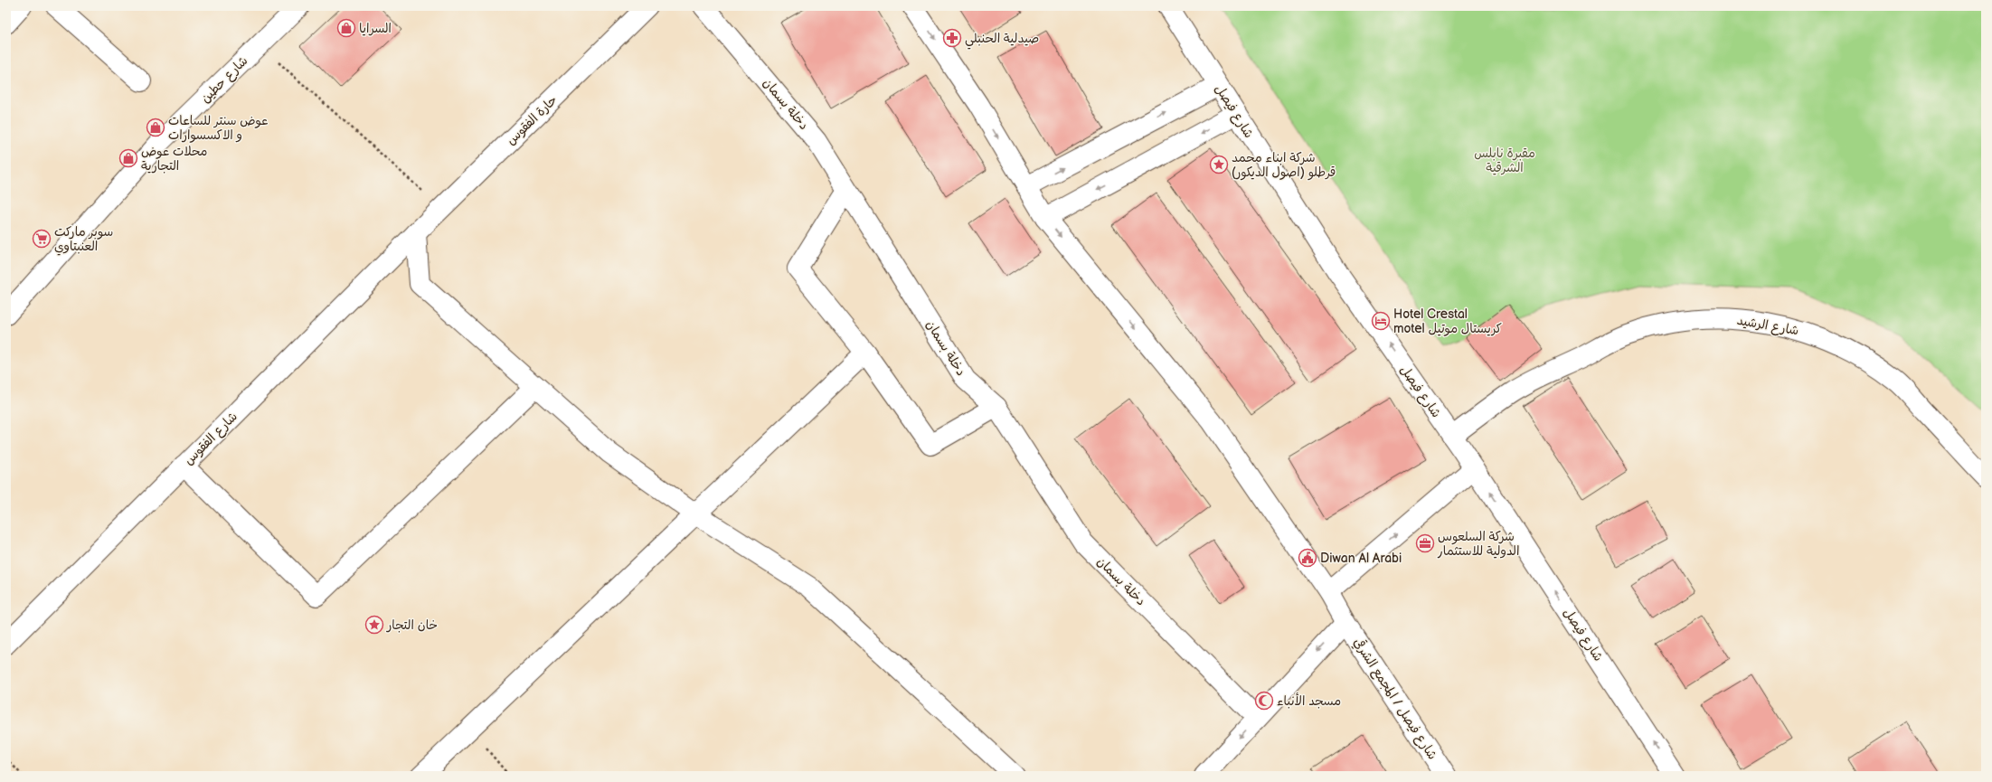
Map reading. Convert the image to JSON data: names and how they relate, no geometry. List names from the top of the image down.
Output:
{
  "streets": {
    "street": [
      "شارع حطين",
      "دخلة بسمان",
      "شارع فيصل",
      "حارة الفقوس",
      "شارع الرشيد",
      "شارع الفقوس",
      "شارع فيصل / المجمع الشرقي"
    ]
  },
  "crossings": [
    ["شارع فيصل", "شارع الرشيد"],
    ["حارة الفقوس", "شارع الفقوس"]
  ],
  "one_way": ["شارع فيصل", "شارع فيصل / المجمع الشرقي"],
  "parks": ["مقبرة نابلس الشرقية"],
  "places": {
    "shop": ["السرايا", "عوض سنتر للساعات و الاكسسوارات", "محلات عوض التجارية"],
    "pharmacy": ["صيدلية الحنبلي"],
    "place": ["شركة ابناء محمد قرطلو (اصول الديكور)", "خان التجار"],
    "supermarket": ["سوبر ماركت العنبتاوي"],
    "hotel": ["Hotel Crestal motel كريستال موتيل"],
    "office": ["شركة السلعوس الدولية للاستثمار"],
    "public building": ["Diwan Al Arabi"],
    "mosque": ["مسجد الأنباء"]
  }
}
